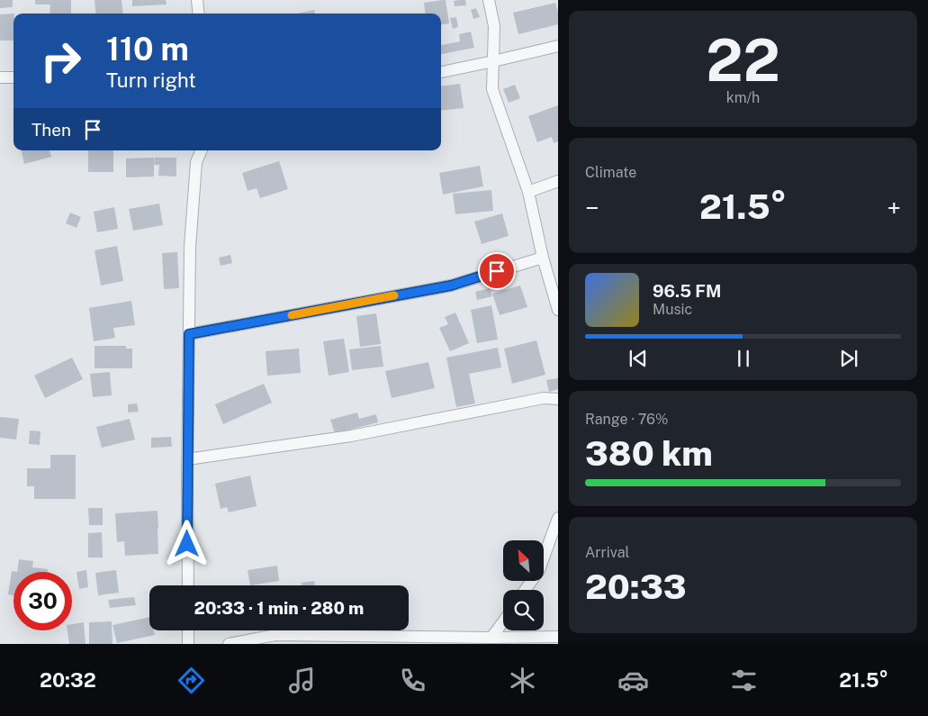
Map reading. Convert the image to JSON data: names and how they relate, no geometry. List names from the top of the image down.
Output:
{
  "north": "top left",
  "page": {
    "tile": [
      ["22", "km/h"],
      "Climate",
      ["Range · 76%", "380 km"],
      ["Arrival", "20:33"]
    ],
    "turn": ["110 m", "Turn right"],
    "then": "Then",
    "heat": ["−", "21.5°", "+"],
    "song": ["96.5 FM", "Music"],
    "limit": "30",
    "trip": "20:33 · 1 min · 280 m",
    "tabs": ["20:32", "21.5°"]
  }
}
